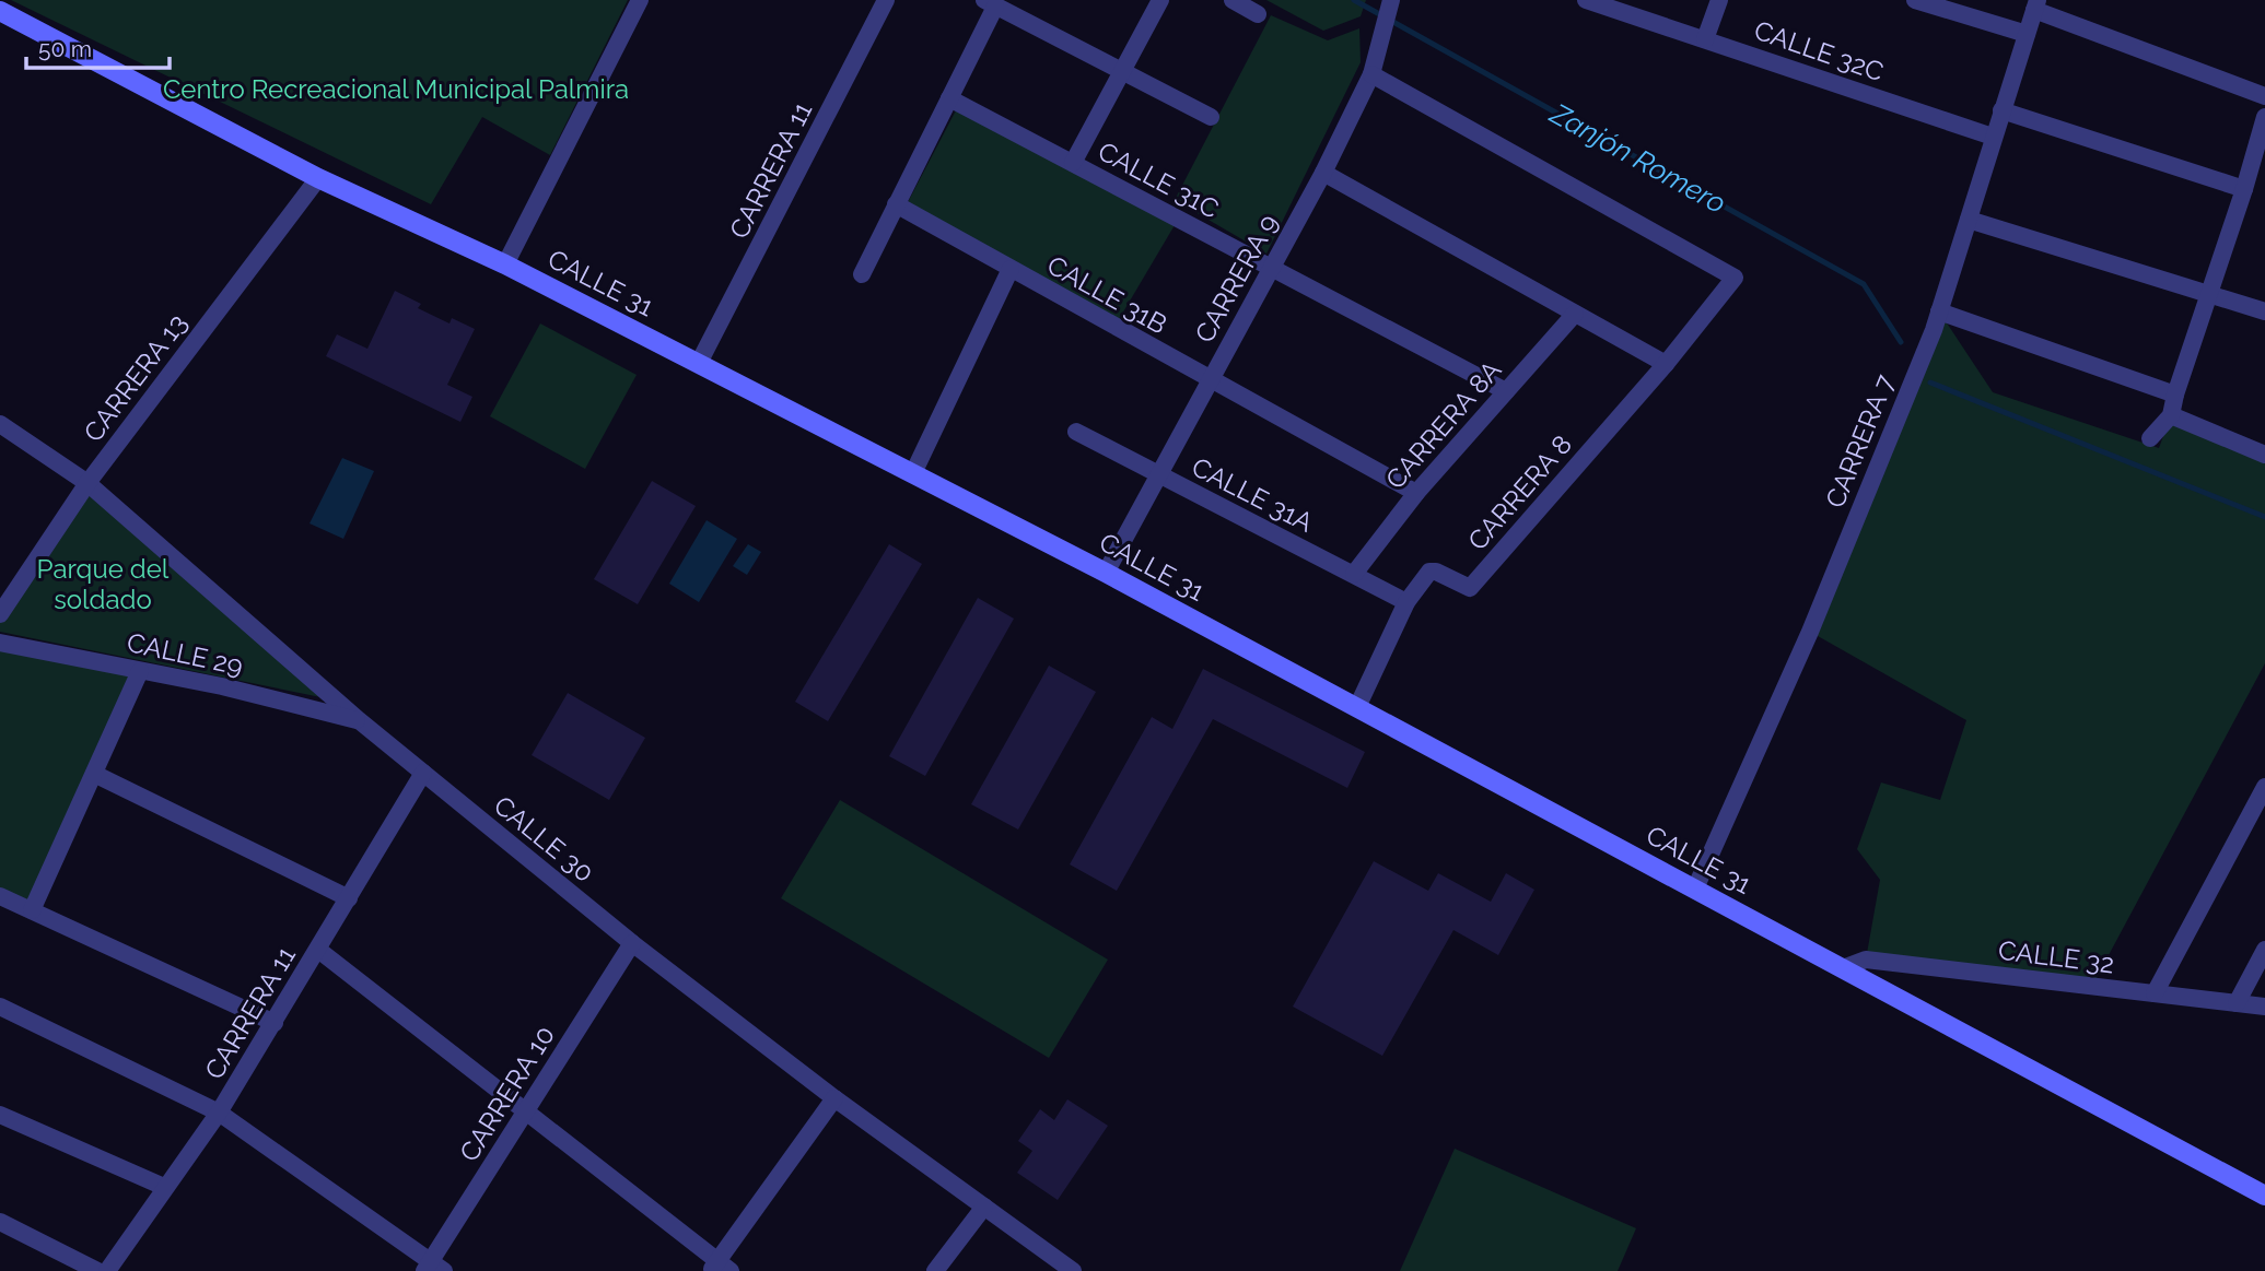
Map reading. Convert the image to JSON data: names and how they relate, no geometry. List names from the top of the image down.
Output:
{
  "streets": {
    "main road": ["CALLE 31"],
    "street": [
      "CALLE 32C",
      "CARRERA 11",
      "CALLE 31C",
      "CARRERA 9",
      "CALLE 31B",
      "CARRERA 13",
      "CARRERA 8A",
      "CARRERA 7",
      "CARRERA 8",
      "CALLE 31A",
      "CALLE 29",
      "CALLE 30",
      "CALLE 32",
      "CARRERA 10"
    ]
  },
  "crossings": [
    ["CALLE 32C", "CARRERA 7"],
    ["CARRERA 11", "CALLE 31"],
    ["CARRERA 11", "CALLE 30"],
    ["CALLE 31C", "CARRERA 9"],
    ["CALLE 31C", "CARRERA 8A"],
    ["CARRERA 9", "CALLE 31"],
    ["CARRERA 9", "CALLE 31B"],
    ["CARRERA 9", "CARRERA 8"],
    ["CARRERA 9", "CALLE 31A"],
    ["CALLE 31", "CARRERA 13"],
    ["CALLE 31", "CARRERA 7"],
    ["CALLE 31", "CARRERA 8"],
    ["CALLE 31", "CALLE 32"],
    ["CALLE 31B", "CARRERA 8A"],
    ["CARRERA 13", "CALLE 30"],
    ["CARRERA 8A", "CALLE 31A"],
    ["CARRERA 8", "CALLE 31A"],
    ["CALLE 29", "CALLE 30"],
    ["CALLE 30", "CARRERA 10"]
  ],
  "water": ["Zanjón Romero"],
  "parks": ["Centro Recreacional Municipal Palmira", "Parque del soldado"],
  "scale_bar": "50 m"
}
